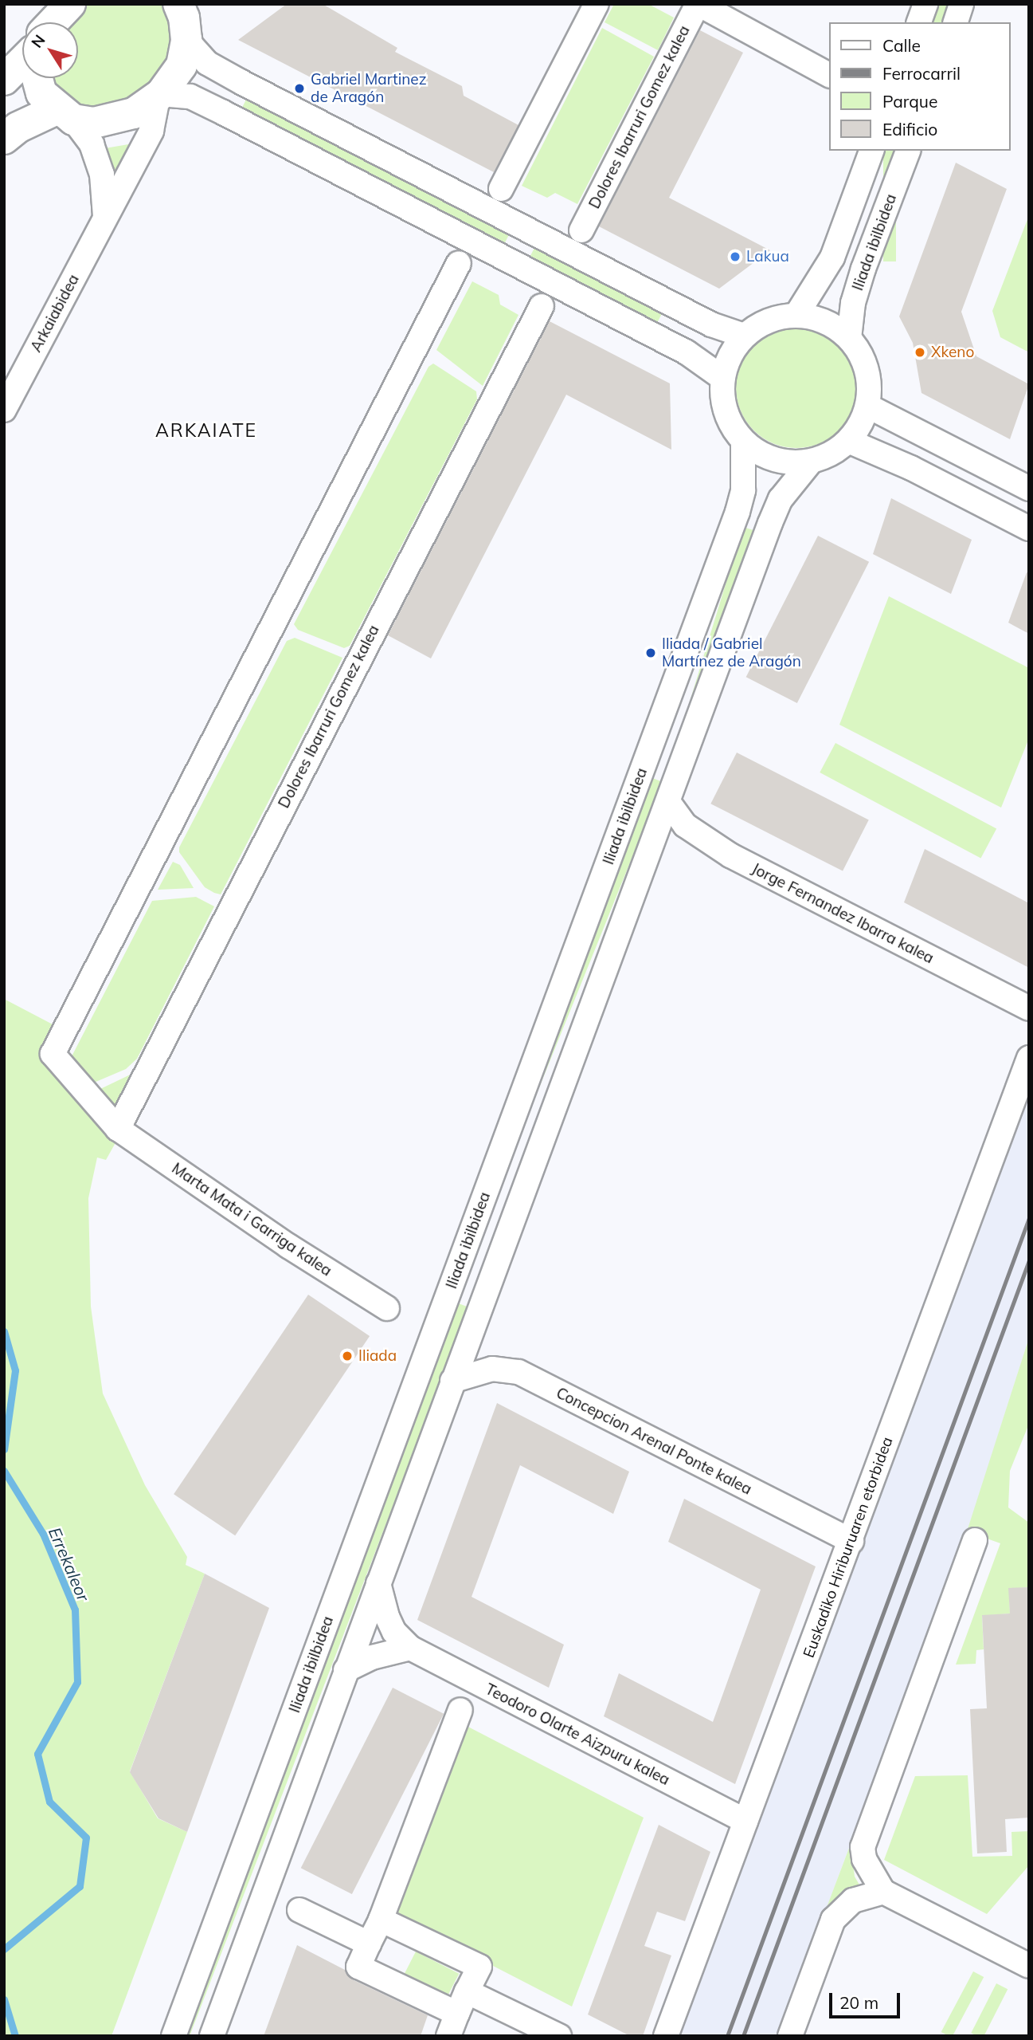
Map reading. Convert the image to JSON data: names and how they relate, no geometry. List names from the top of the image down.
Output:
{
  "streets": {
    "street": [
      "Dolores Ibarruri Gomez kalea",
      "Iliada ibilbidea",
      "Arkaiabidea",
      "Jorge Fernandez Ibarra kalea",
      "Marta Mata i Garriga kalea",
      "Concepcion Arenal Ponte kalea",
      "Euskadiko Hiriburuaren etorbidea",
      "Teodoro Olarte Aizpuru kalea"
    ]
  },
  "crossings": [
    ["Dolores Ibarruri Gomez kalea", "Marta Mata i Garriga kalea"],
    ["Concepcion Arenal Ponte kalea", "Euskadiko Hiriburuaren etorbidea"],
    ["Euskadiko Hiriburuaren etorbidea", "Teodoro Olarte Aizpuru kalea"]
  ],
  "districts": ["ARKAIATE"],
  "water": ["Errekaleor"],
  "places": [
    "Gabriel Martinez de Aragón",
    "Lakua",
    "Xkeno",
    "Iliada / Gabriel Martínez de Aragón",
    "Iliada"
  ],
  "legend": [
    "Calle",
    "Ferrocarril",
    "Parque",
    "Edificio"
  ],
  "scale_bar": "20 m",
  "north": "top left"
}
